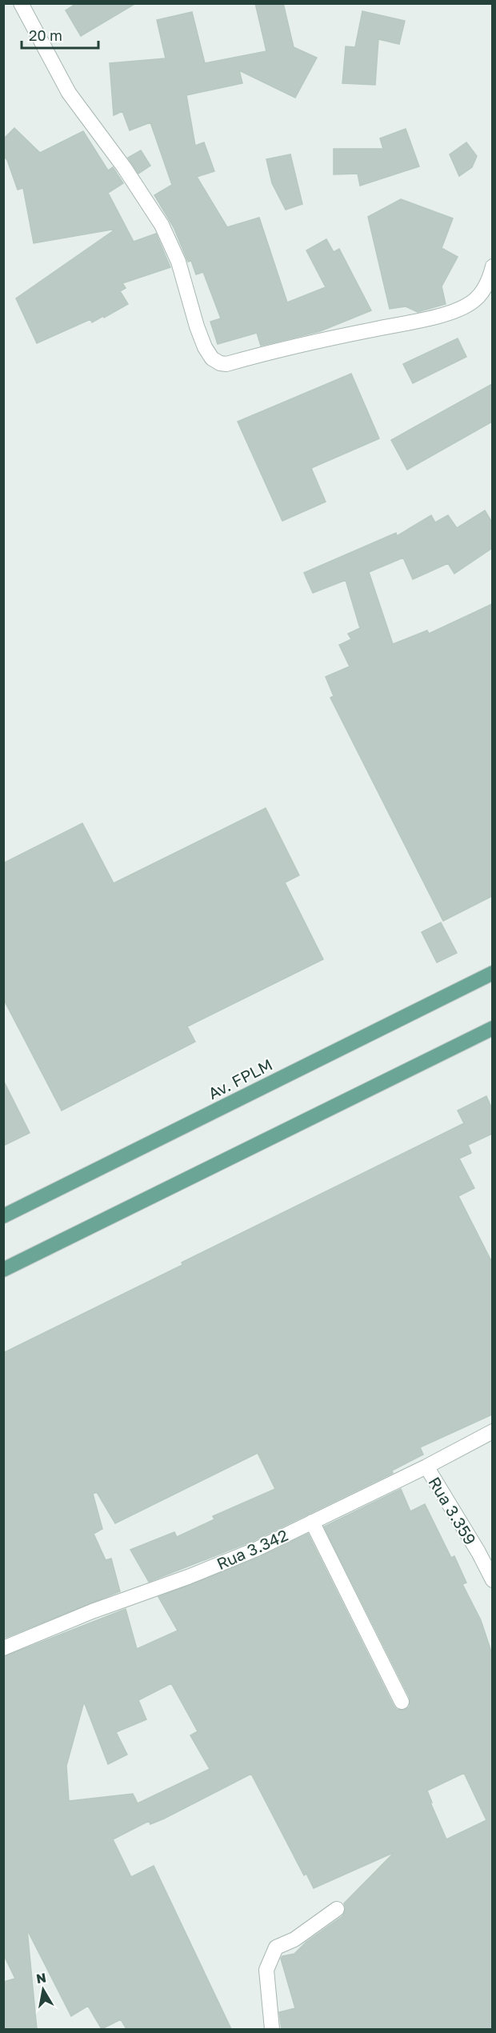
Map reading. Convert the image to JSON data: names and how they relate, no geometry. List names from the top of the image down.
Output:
{
  "streets": {
    "main road": ["Av. FPLM"],
    "street": ["Rua 3.359", "Rua 3.342"]
  },
  "crossings": [
    ["Rua 3.359", "Rua 3.342"]
  ],
  "scale_bar": "20 m",
  "north": "top"
}
